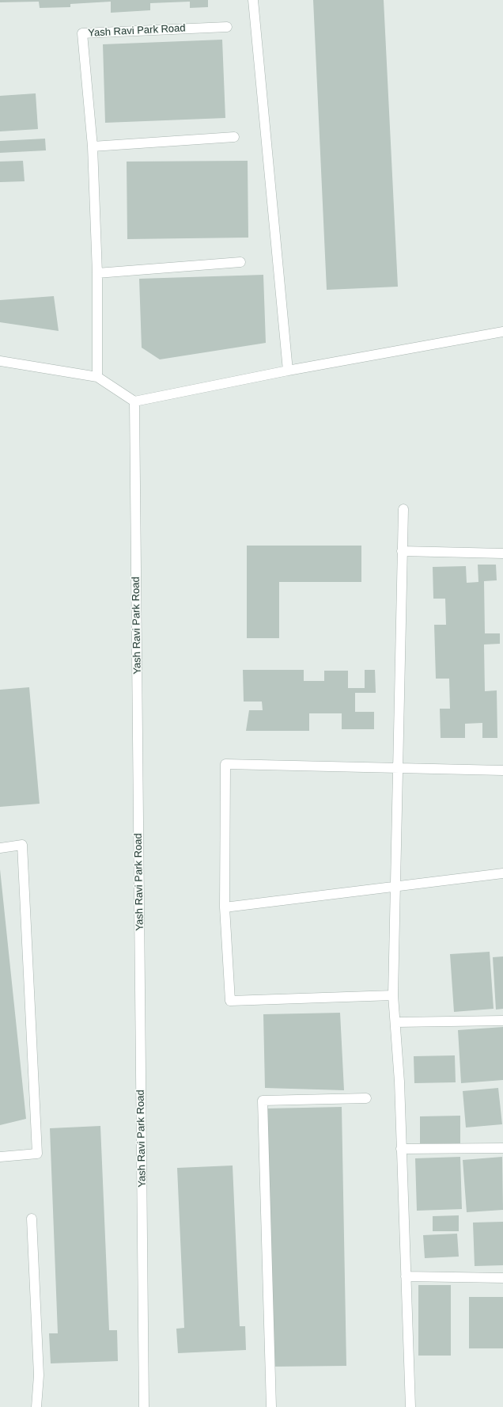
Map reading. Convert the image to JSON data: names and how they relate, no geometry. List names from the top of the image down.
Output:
{
  "streets": {
    "street": ["Yash Ravi Park Road"]
  }
}
